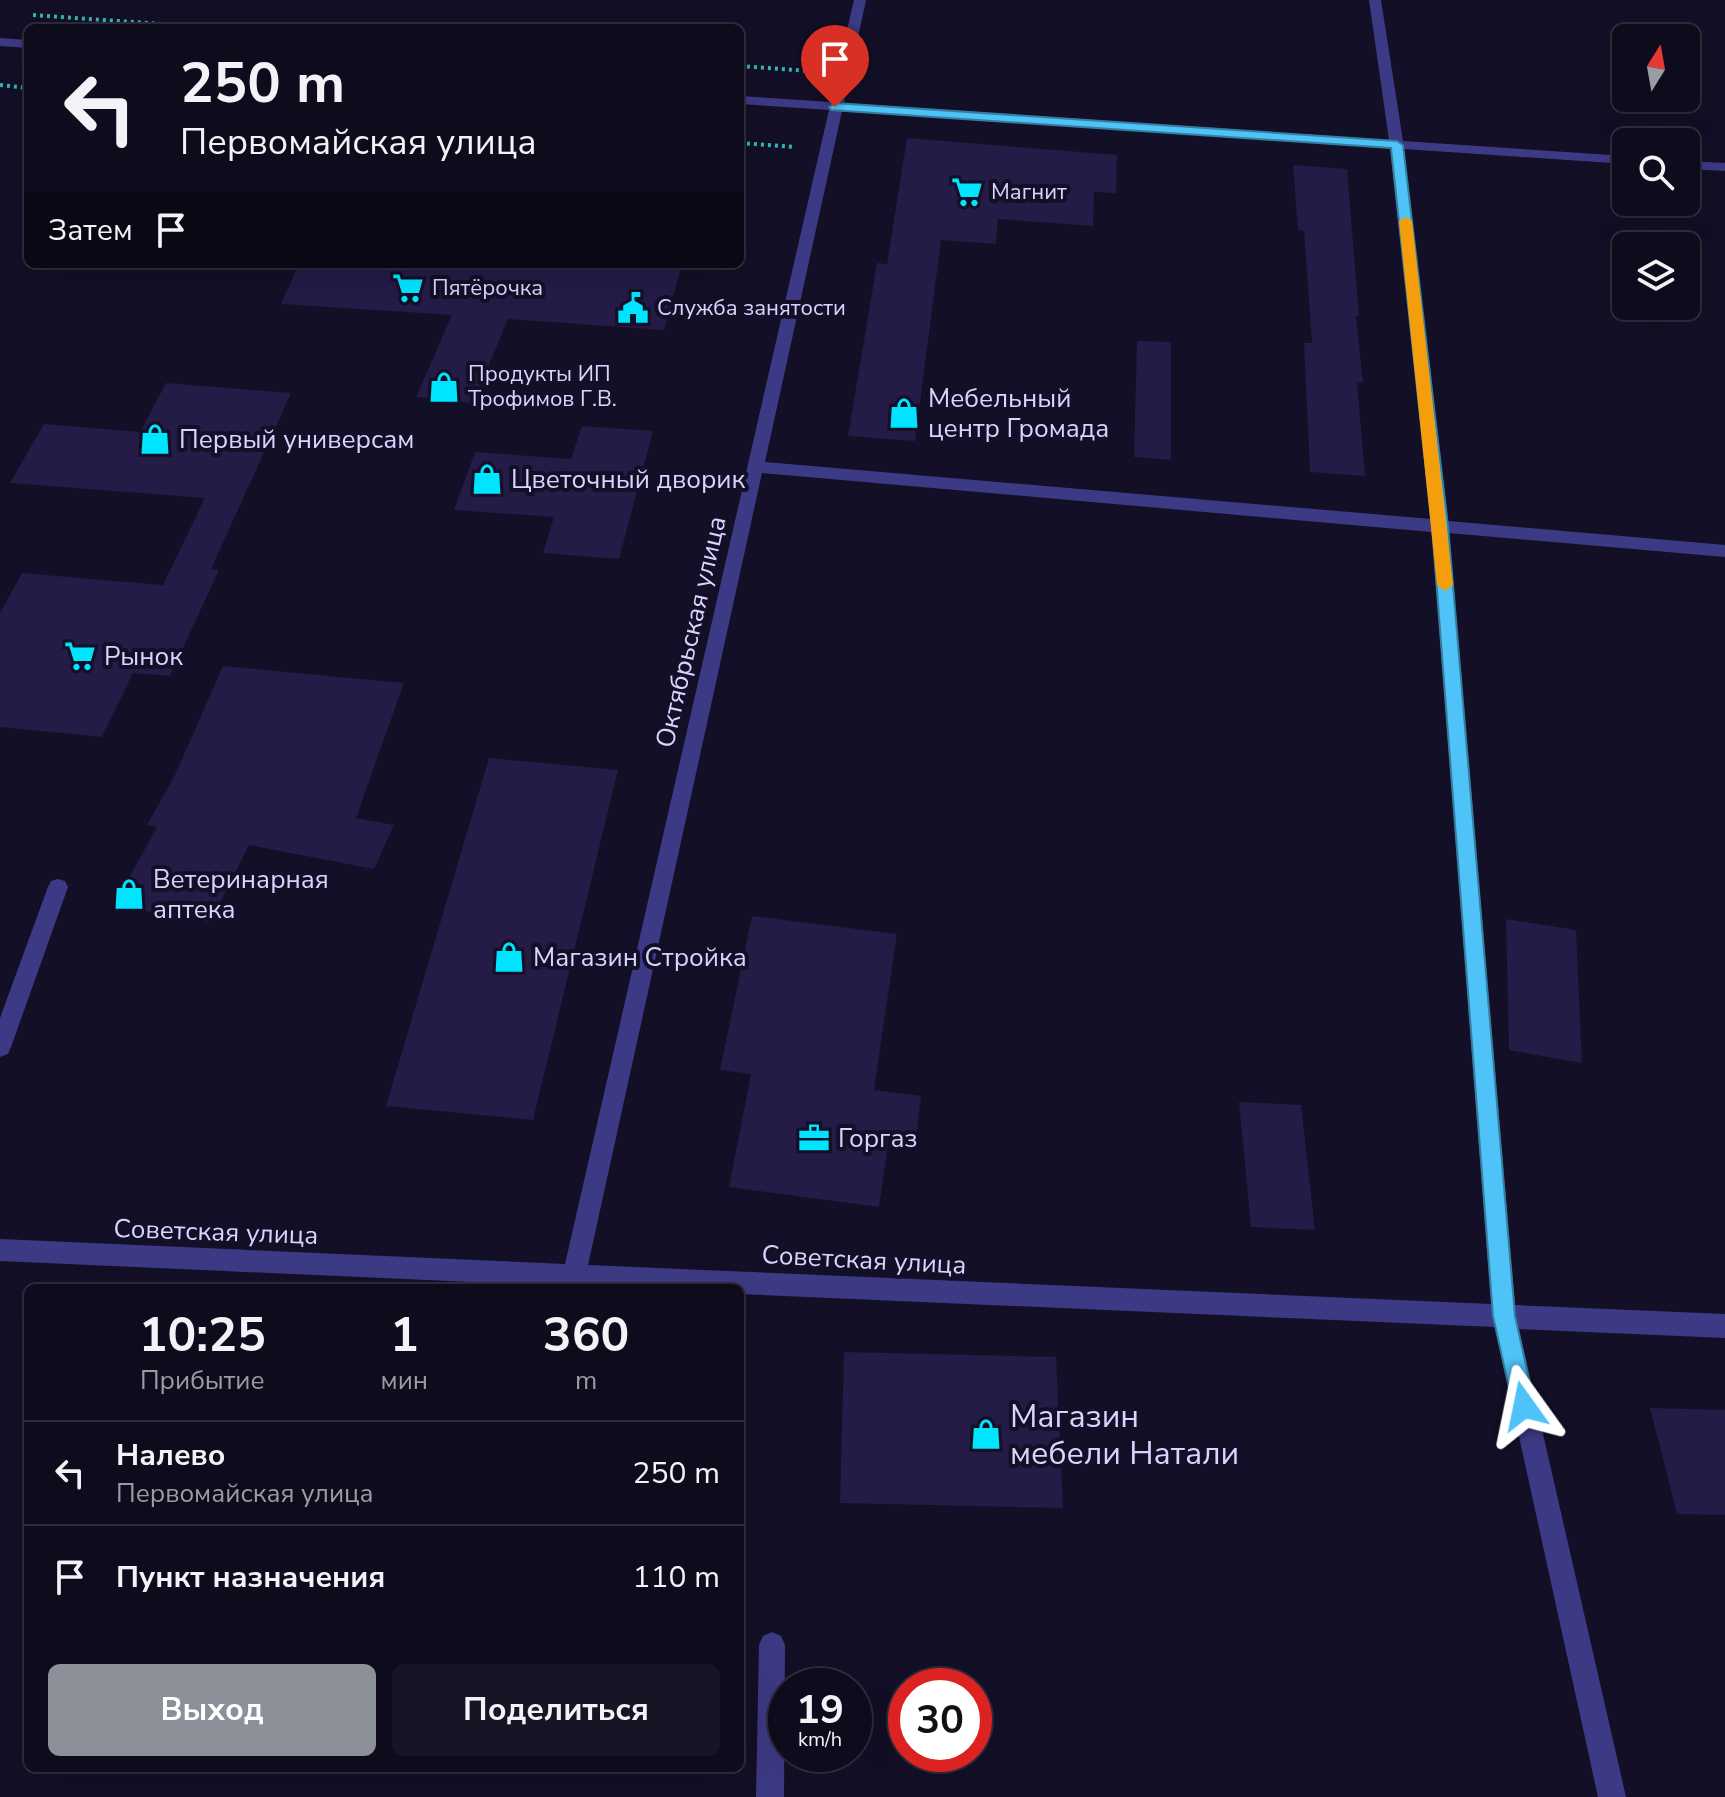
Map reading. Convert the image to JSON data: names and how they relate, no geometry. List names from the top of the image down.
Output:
{
  "streets": {
    "street": ["Октябрьская улица", "Советская улица"]
  },
  "crossings": [
    ["Октябрьская улица", "Советская улица"]
  ],
  "places": {
    "supermarket": ["Магнит", "Пятёрочка", "Рынок"],
    "public building": ["Служба занятости"],
    "shop": [
      "Продукты ИП Трофимов Г.В.",
      "Мебельный центр Громада",
      "Первый универсам",
      "Цветочный дворик",
      "Ветеринарная аптека",
      "Магазин Стройка",
      "Магазин мебели Натали"
    ],
    "office": ["Горгаз"]
  },
  "north": "top",
  "page": {
    "turn": ["250 m", "Первомайская улица"],
    "then": "Затем",
    "eta": [
      "10:25",
      "Прибытие",
      "1",
      "мин",
      "360",
      "m"
    ],
    "list": [
      {
        "name": "Налево",
        "note": "Первомайская улица",
        "value": "250 m"
      },
      {
        "name": "Пункт назначения",
        "value": "110 m"
      }
    ],
    "buttons": ["Выход", "Поделиться"],
    "speed": "19 km/h",
    "limit": "30"
  }
}
